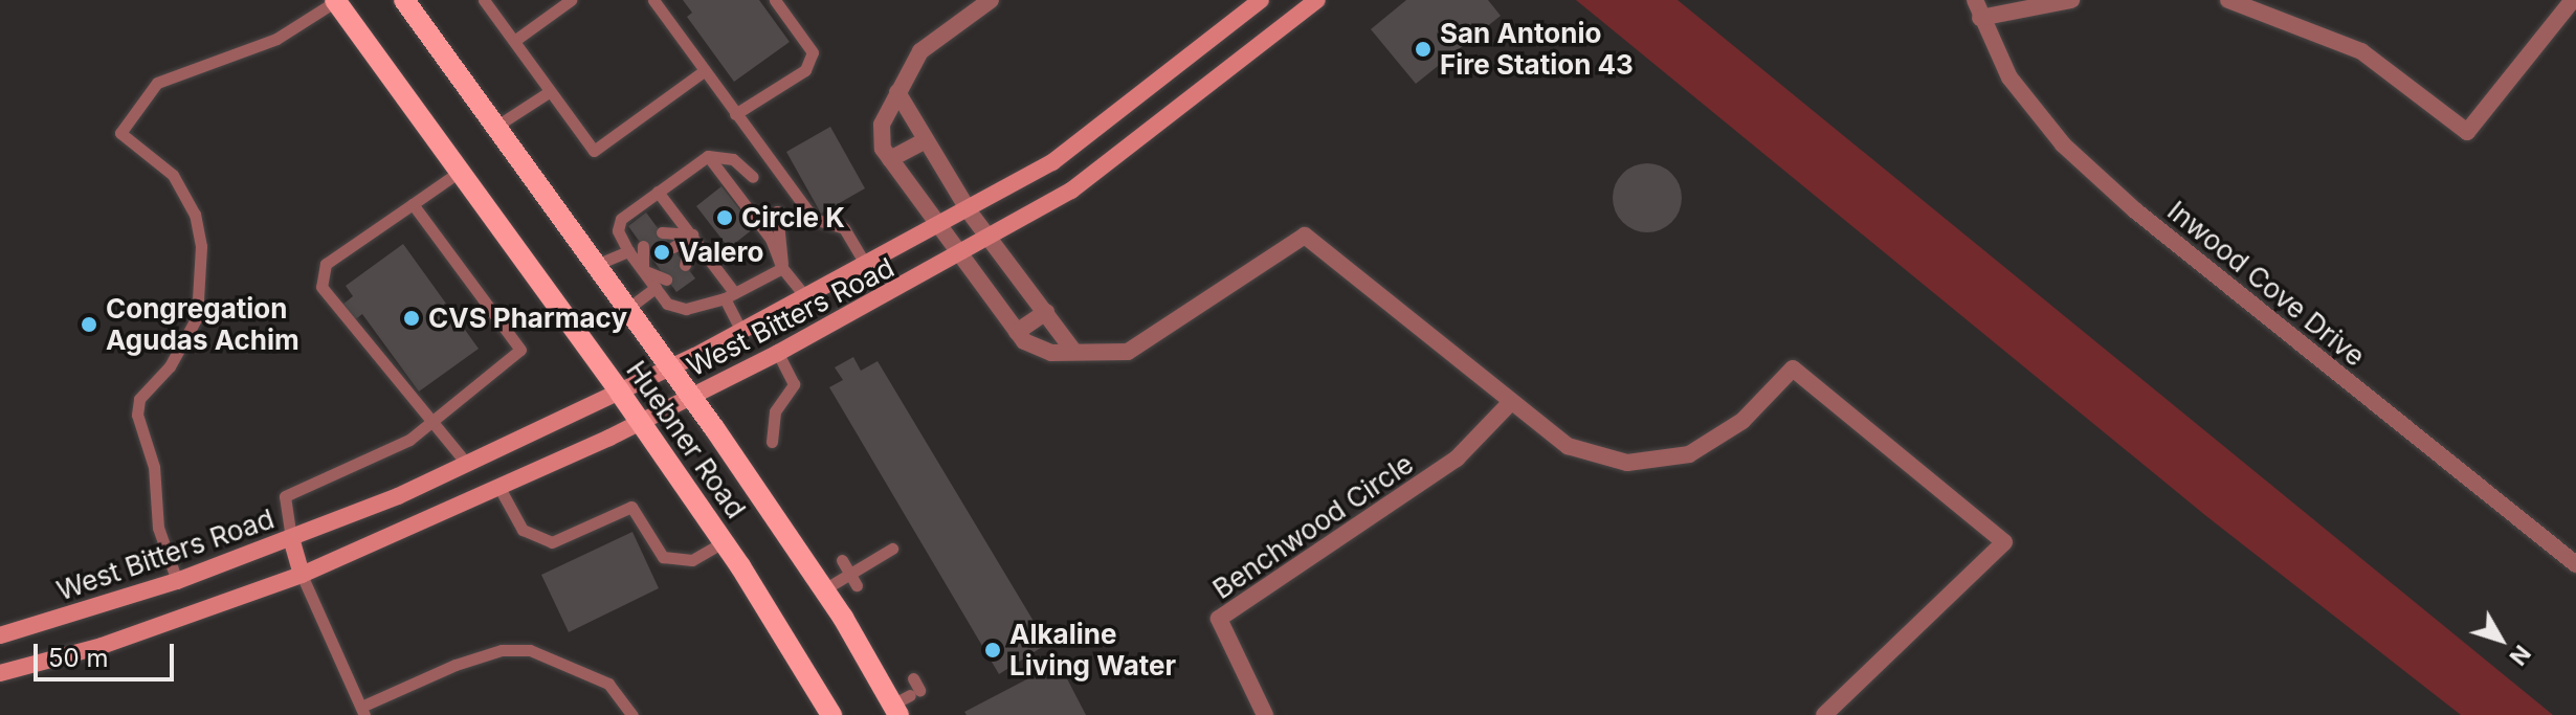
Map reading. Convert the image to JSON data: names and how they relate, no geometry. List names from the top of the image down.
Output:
{
  "streets": {
    "main road": ["West Bitters Road", "Huebner Road"],
    "street": ["Inwood Cove Drive", "Benchwood Circle"]
  },
  "crossings": [
    ["West Bitters Road", "Huebner Road"]
  ],
  "places": [
    "San Antonio Fire Station 43",
    "Circle K",
    "Valero",
    "CVS Pharmacy",
    "Congregation Agudas Achim",
    "Alkaline Living Water"
  ],
  "scale_bar": "50 m",
  "north": "bottom right"
}
